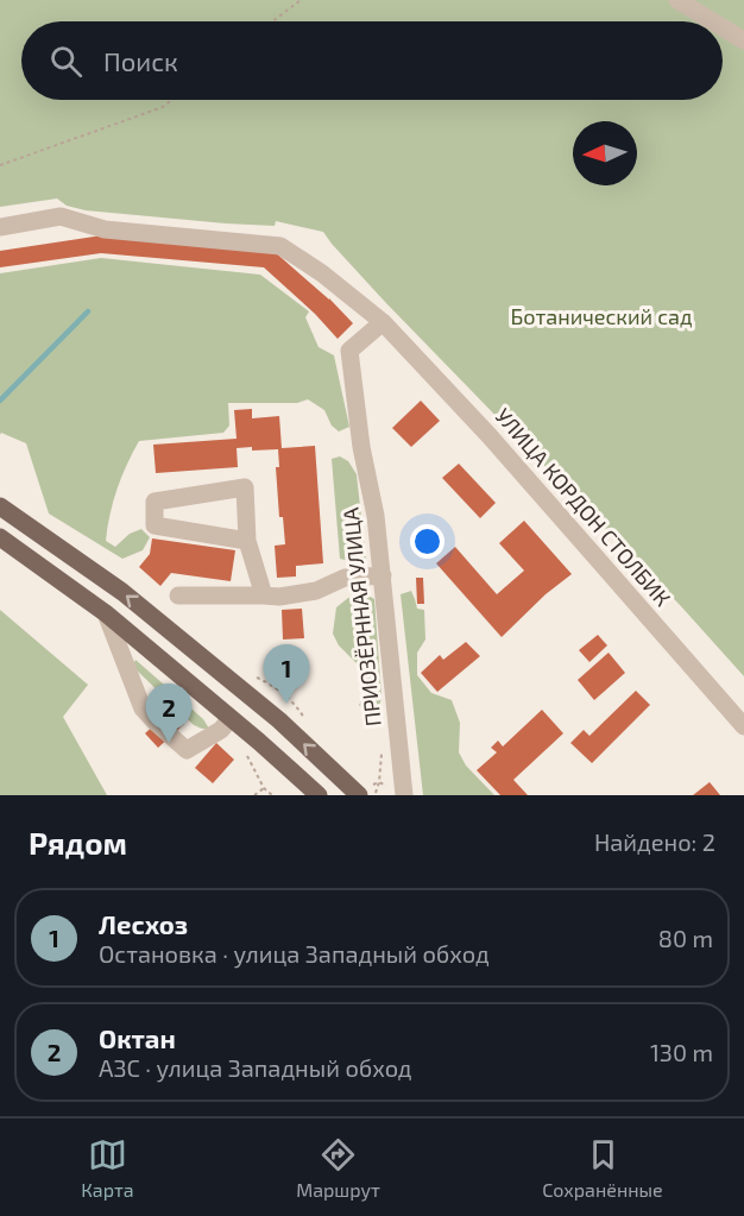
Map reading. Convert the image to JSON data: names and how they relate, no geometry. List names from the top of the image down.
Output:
{
  "streets": {
    "street": ["УЛИЦА КОРДОН СТОЛБИК", "ПРИОЗЁРННАЯ УЛИЦА"]
  },
  "crossings": [
    ["УЛИЦА КОРДОН СТОЛБИК", "ПРИОЗЁРННАЯ УЛИЦА"]
  ],
  "parks": ["Ботанический сад"],
  "north": "left",
  "page": {
    "search": "Поиск",
    "pins": ["1", "2"],
    "heading": ["Рядом", "Найдено: 2"],
    "list": [
      {
        "mark": "1",
        "name": "Лесхоз",
        "note": "Остановка · улица Западный обход",
        "value": "80 m"
      },
      {
        "mark": "2",
        "name": "Октан",
        "note": "АЗС · улица Западный обход",
        "value": "130 m"
      }
    ],
    "nav": ["Карта", "Маршрут", "Сохранённые"]
  }
}
